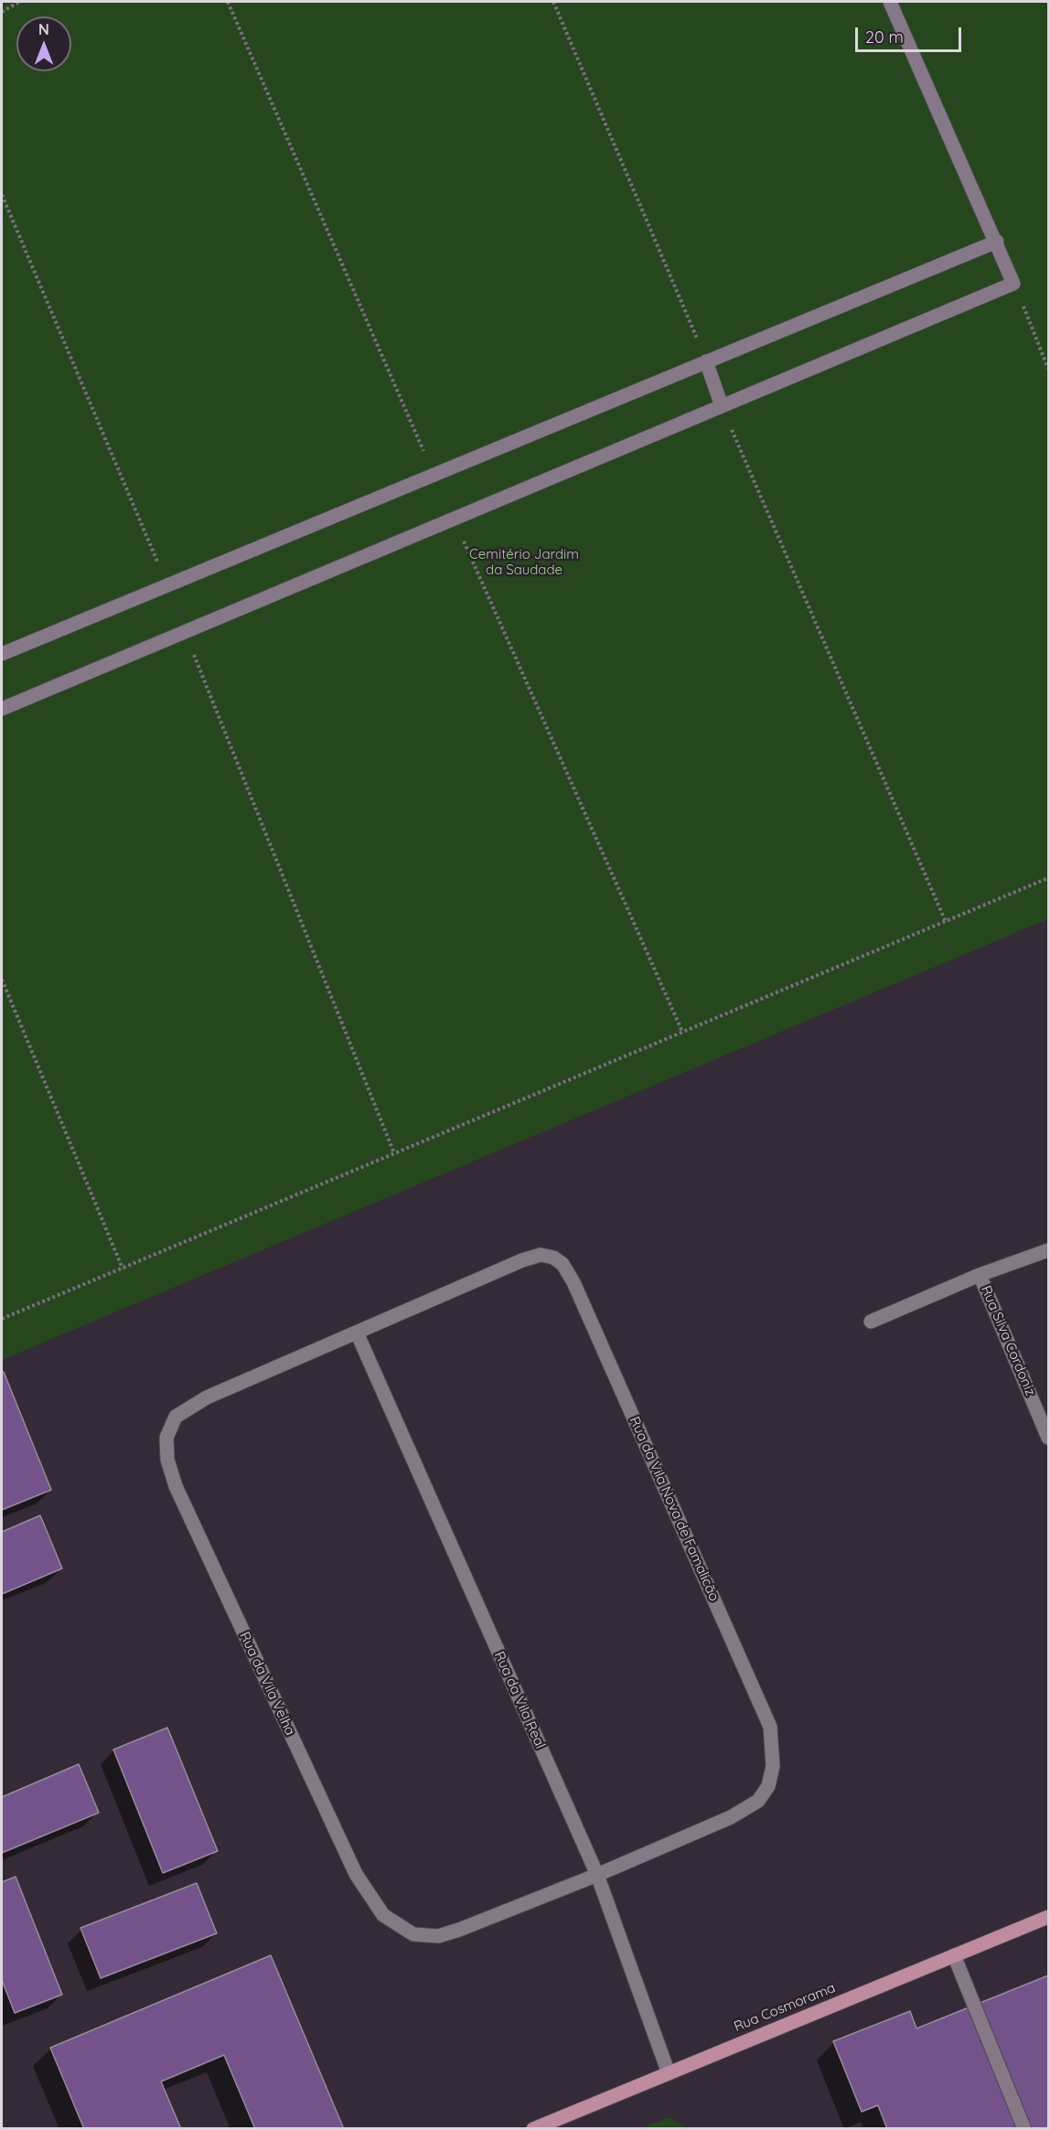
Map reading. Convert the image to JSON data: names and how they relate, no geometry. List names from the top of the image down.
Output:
{
  "streets": {
    "main road": ["Rua Cosmorama"],
    "street": [
      "Rua Silva Cordoniz",
      "Rua da Vila Nova de Famalicão",
      "Rua da Vila Velha",
      "Rua da Vila Real"
    ]
  },
  "crossings": [
    ["Rua da Vila Nova de Famalicão", "Rua da Vila Velha"],
    ["Rua da Vila Nova de Famalicão", "Rua da Vila Real"],
    ["Rua da Vila Velha", "Rua da Vila Real"],
    ["Rua da Vila Real", "Rua Cosmorama"]
  ],
  "parks": ["Cemitério Jardim da Saudade"],
  "scale_bar": "20 m",
  "north": "top"
}
